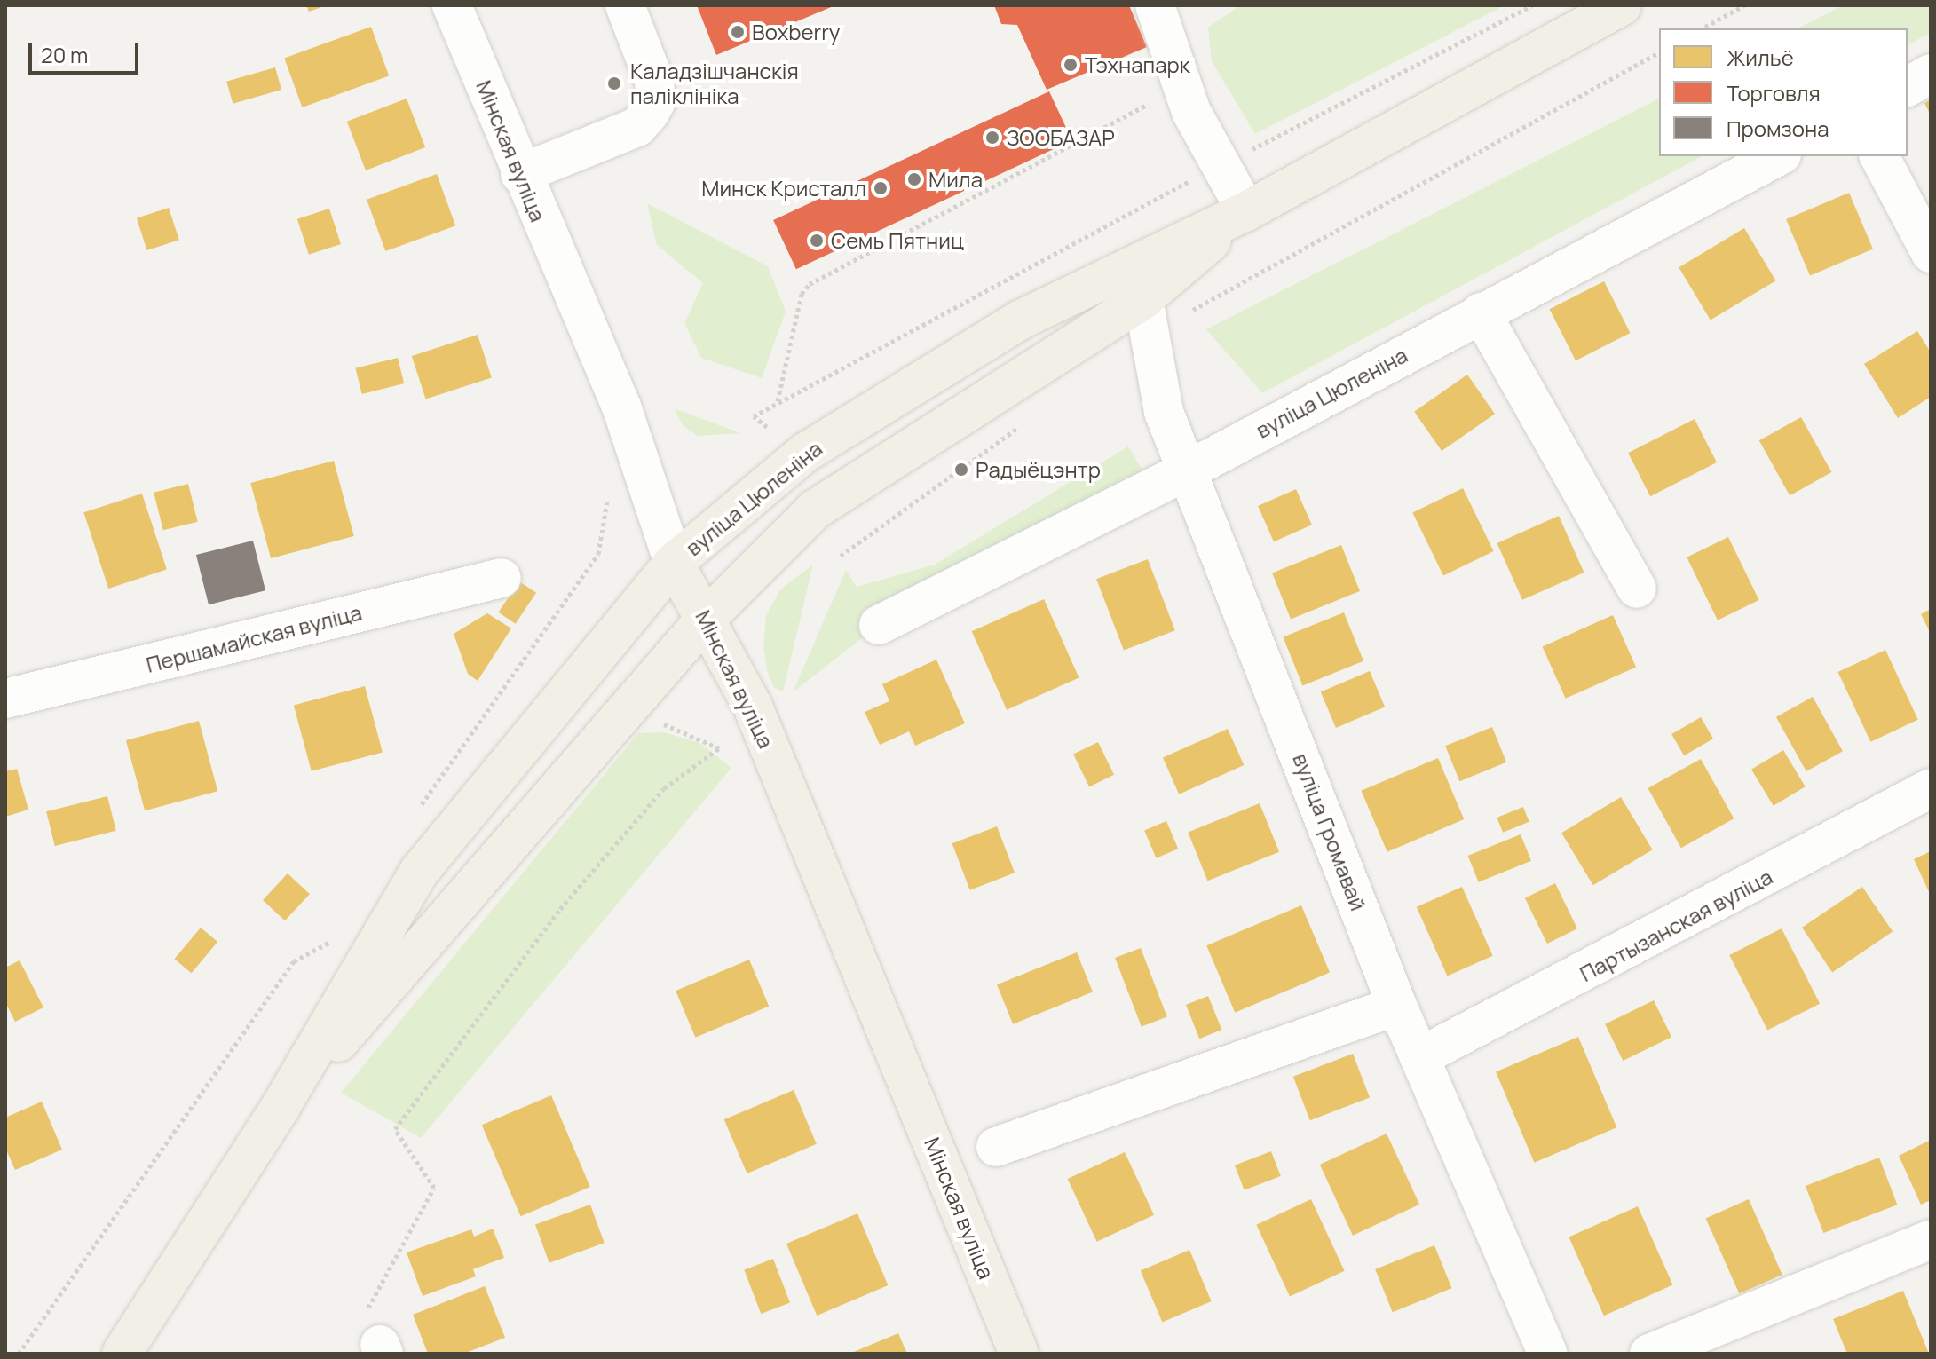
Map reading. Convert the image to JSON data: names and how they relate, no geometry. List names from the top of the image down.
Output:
{
  "streets": {
    "main road": ["Мінская вуліца", "вуліца Цюленіна"],
    "street": ["Першамайская вуліца", "вуліца Громавай", "Партызанская вуліца"]
  },
  "crossings": [
    ["Мінская вуліца", "вуліца Цюленіна"],
    ["вуліца Цюленіна", "вуліца Громавай"],
    ["вуліца Громавай", "Партызанская вуліца"]
  ],
  "places": [
    "Boxberry",
    "Тэхнапарк",
    "Каладзішчанскія паліклініка",
    "ЗООБАЗАР",
    "Мила",
    "Минск Кристалл",
    "Семь Пятниц",
    "Радыёцэнтр"
  ],
  "legend": ["Жильё", "Торговля", "Промзона"],
  "scale_bar": "20 m"
}
